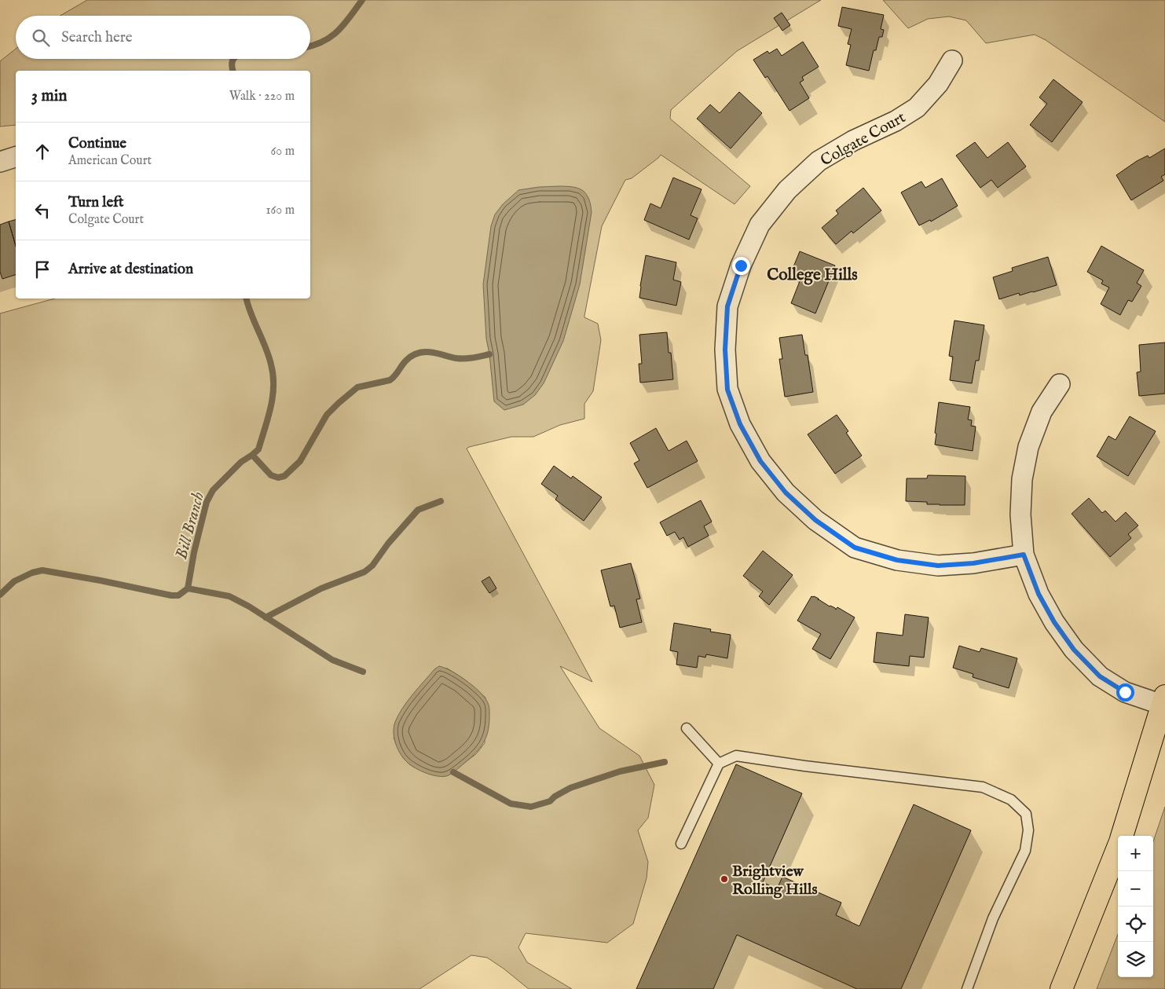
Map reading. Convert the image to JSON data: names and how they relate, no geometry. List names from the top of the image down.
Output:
{
  "streets": {
    "street": ["Colgate Court"]
  },
  "districts": ["College Hills"],
  "water": ["Bill Branch"],
  "places": ["Brightview Rolling Hills"],
  "page": {
    "search": "Search here",
    "heading": ["3 min", "Walk · 220 m"],
    "list": [
      ["Continue", "American Court", "60 m"],
      ["Turn left", "Colgate Court", "160 m"],
      "Arrive at destination"
    ],
    "map_buttons": ["+", "−"]
  }
}
